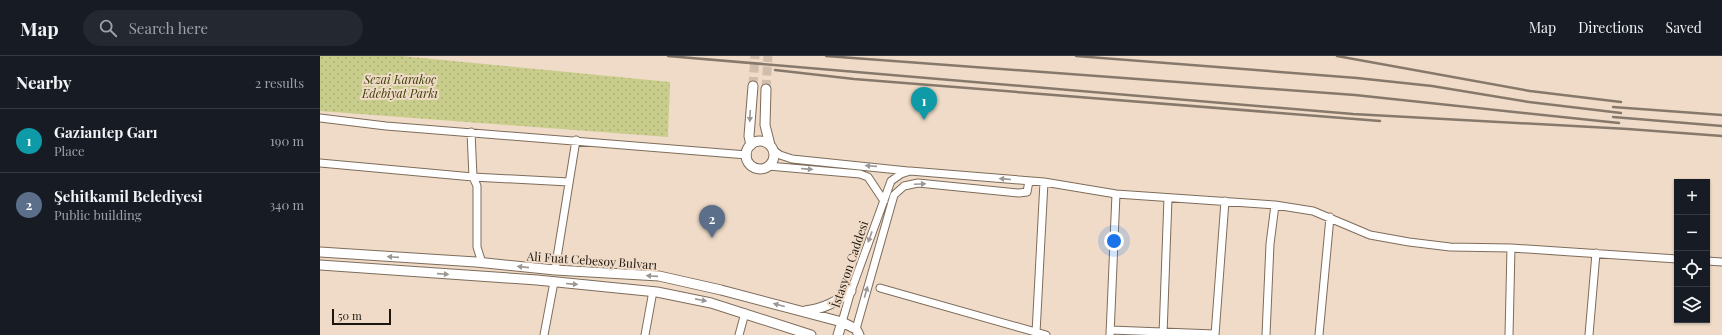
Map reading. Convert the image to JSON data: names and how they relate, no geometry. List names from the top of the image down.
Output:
{
  "streets": {
    "street": ["Ali Fuat Cebesoy Bulvarı", "İstasyon Caddesi"]
  },
  "crossings": [
    ["Ali Fuat Cebesoy Bulvarı", "İstasyon Caddesi"]
  ],
  "one_way": ["İstasyon Caddesi"],
  "parks": ["Sezai Karakoç Edebiyat Parkı"],
  "scale_bar": "50 m",
  "page": {
    "header": "Map",
    "search": "Search here",
    "nav": ["Map", "Directions", "Saved"],
    "heading": ["Nearby", "2 results"],
    "pins": ["1", "2"],
    "list": [
      {
        "mark": "1",
        "name": "Gaziantep Garı",
        "note": "Place",
        "value": "190 m"
      },
      {
        "mark": "2",
        "name": "Şehitkamil Belediyesi",
        "note": "Public building",
        "value": "340 m"
      }
    ],
    "map_buttons": ["+", "−"],
    "scale": "50 m"
  }
}
